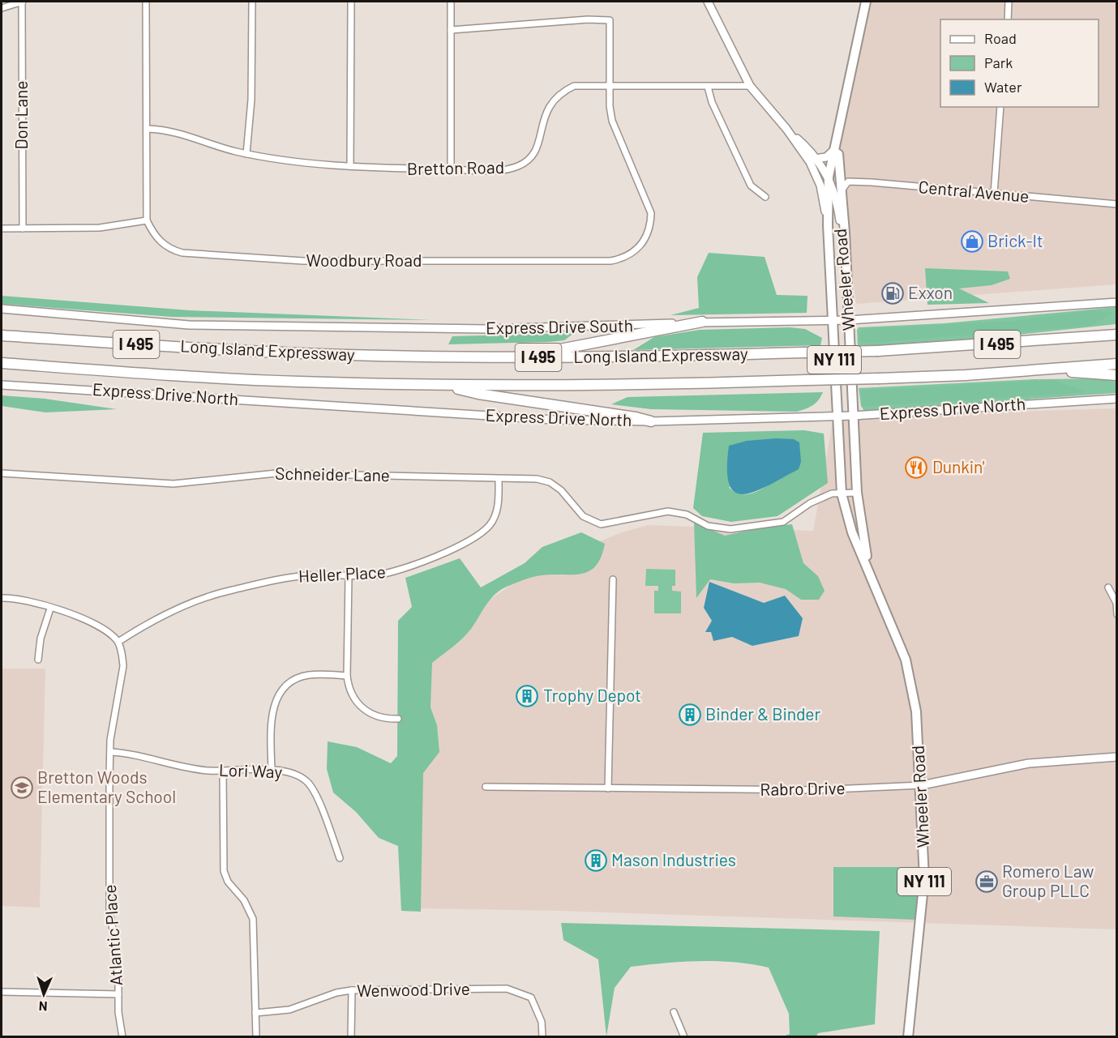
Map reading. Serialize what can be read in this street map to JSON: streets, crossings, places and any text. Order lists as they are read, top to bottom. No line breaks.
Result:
{"streets":{"highway":["I 495","Long Island Expressway"],"main road":["Wheeler Road","Express Drive South","NY 111","Express Drive North","Rabro Drive"],"street":["Don Lane","Bretton Road","Central Avenue","Woodbury Road","Schneider Lane","Heller Place","Lori Way","Atlantic Place","Wenwood Drive"]},"crossings":[["Bretton Road","Woodbury Road"],["Bretton Road","Wheeler Road"],["Central Avenue","NY 111"],["Wheeler Road","Express Drive South"],["Wheeler Road","NY 111"],["Wheeler Road","Express Drive North"],["Wheeler Road","Schneider Lane"],["Wheeler Road","Rabro Drive"],["Schneider Lane","Heller Place"],["Heller Place","Atlantic Place"],["Lori Way","Atlantic Place"]],"places":{"shop":["Brick-It"],"fuel station":["Exxon"],"restaurant":["Dunkin'"],"building":["Trophy Depot","Binder & Binder","Mason Industries"],"school or university":["Bretton Woods Elementary School"],"office":["Romero Law Group PLLC"]},"legend":["Road","Park","Water"],"north":"bottom"}
